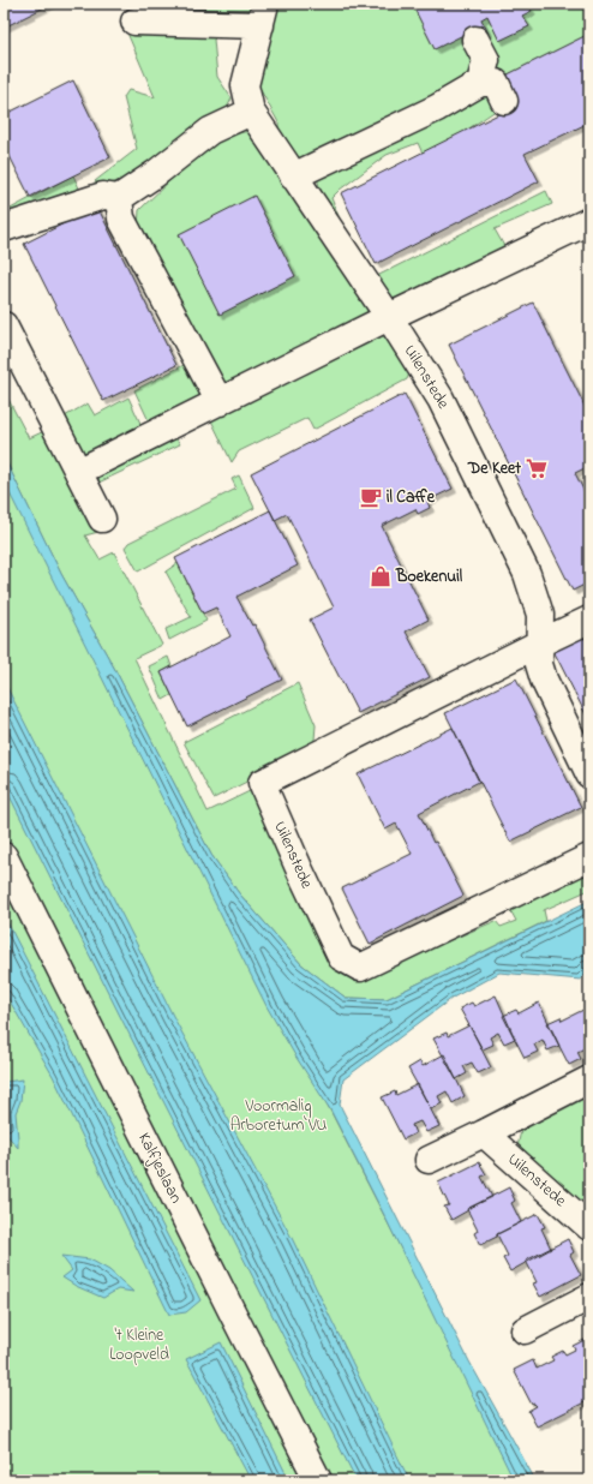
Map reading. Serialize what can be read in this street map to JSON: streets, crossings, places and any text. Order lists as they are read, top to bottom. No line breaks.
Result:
{"streets":{"street":["Uilenstede","Kalfjeslaan"]},"parks":["Voormalig Arboretum VU","'t Kleine Loopveld"],"places":{"supermarket":["De Keet"],"cafe":["il Caffe"],"shop":["Boekenuil"]}}
